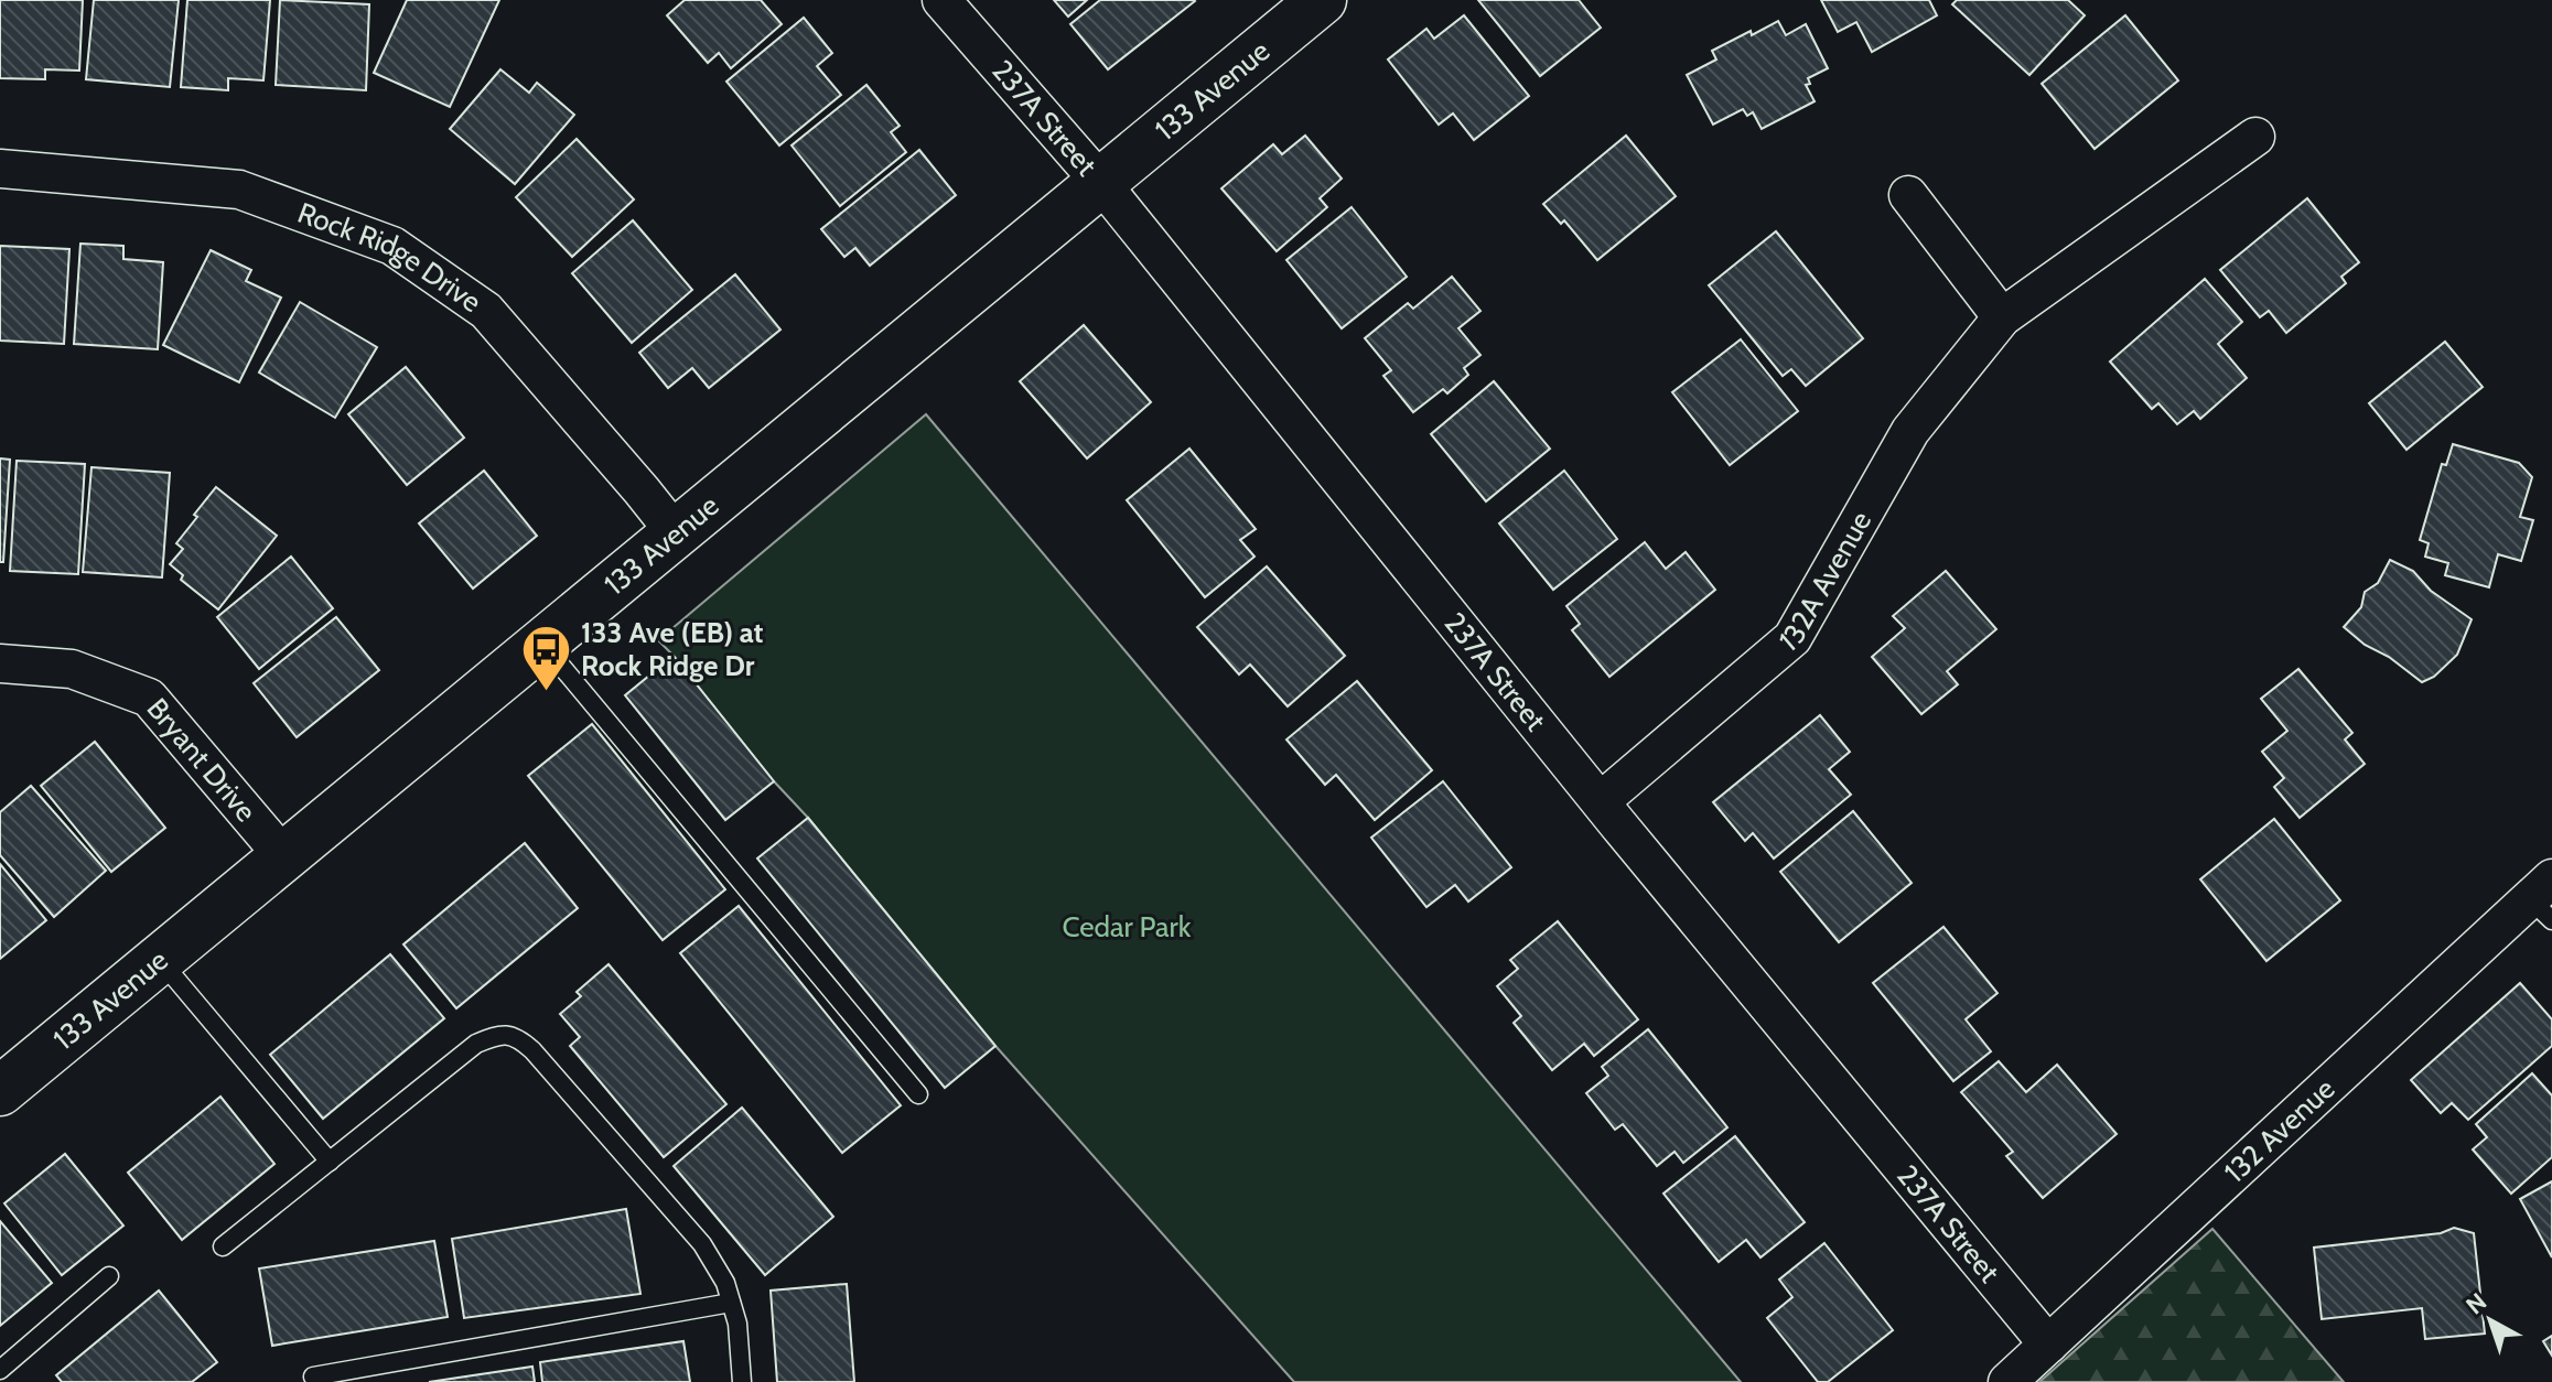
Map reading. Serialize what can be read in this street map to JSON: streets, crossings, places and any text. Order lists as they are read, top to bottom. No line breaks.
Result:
{"streets":{"street":["133 Avenue","237A Street","Rock Ridge Drive","132A Avenue","Bryant Drive","132 Avenue"]},"crossings":[["133 Avenue","237A Street"],["133 Avenue","Rock Ridge Drive"],["133 Avenue","Bryant Drive"],["237A Street","132A Avenue"],["237A Street","132 Avenue"]],"parks":["Cedar Park"],"places":{"bus stop":["133 Ave (EB) at Rock Ridge Dr"]},"north":"top left"}
